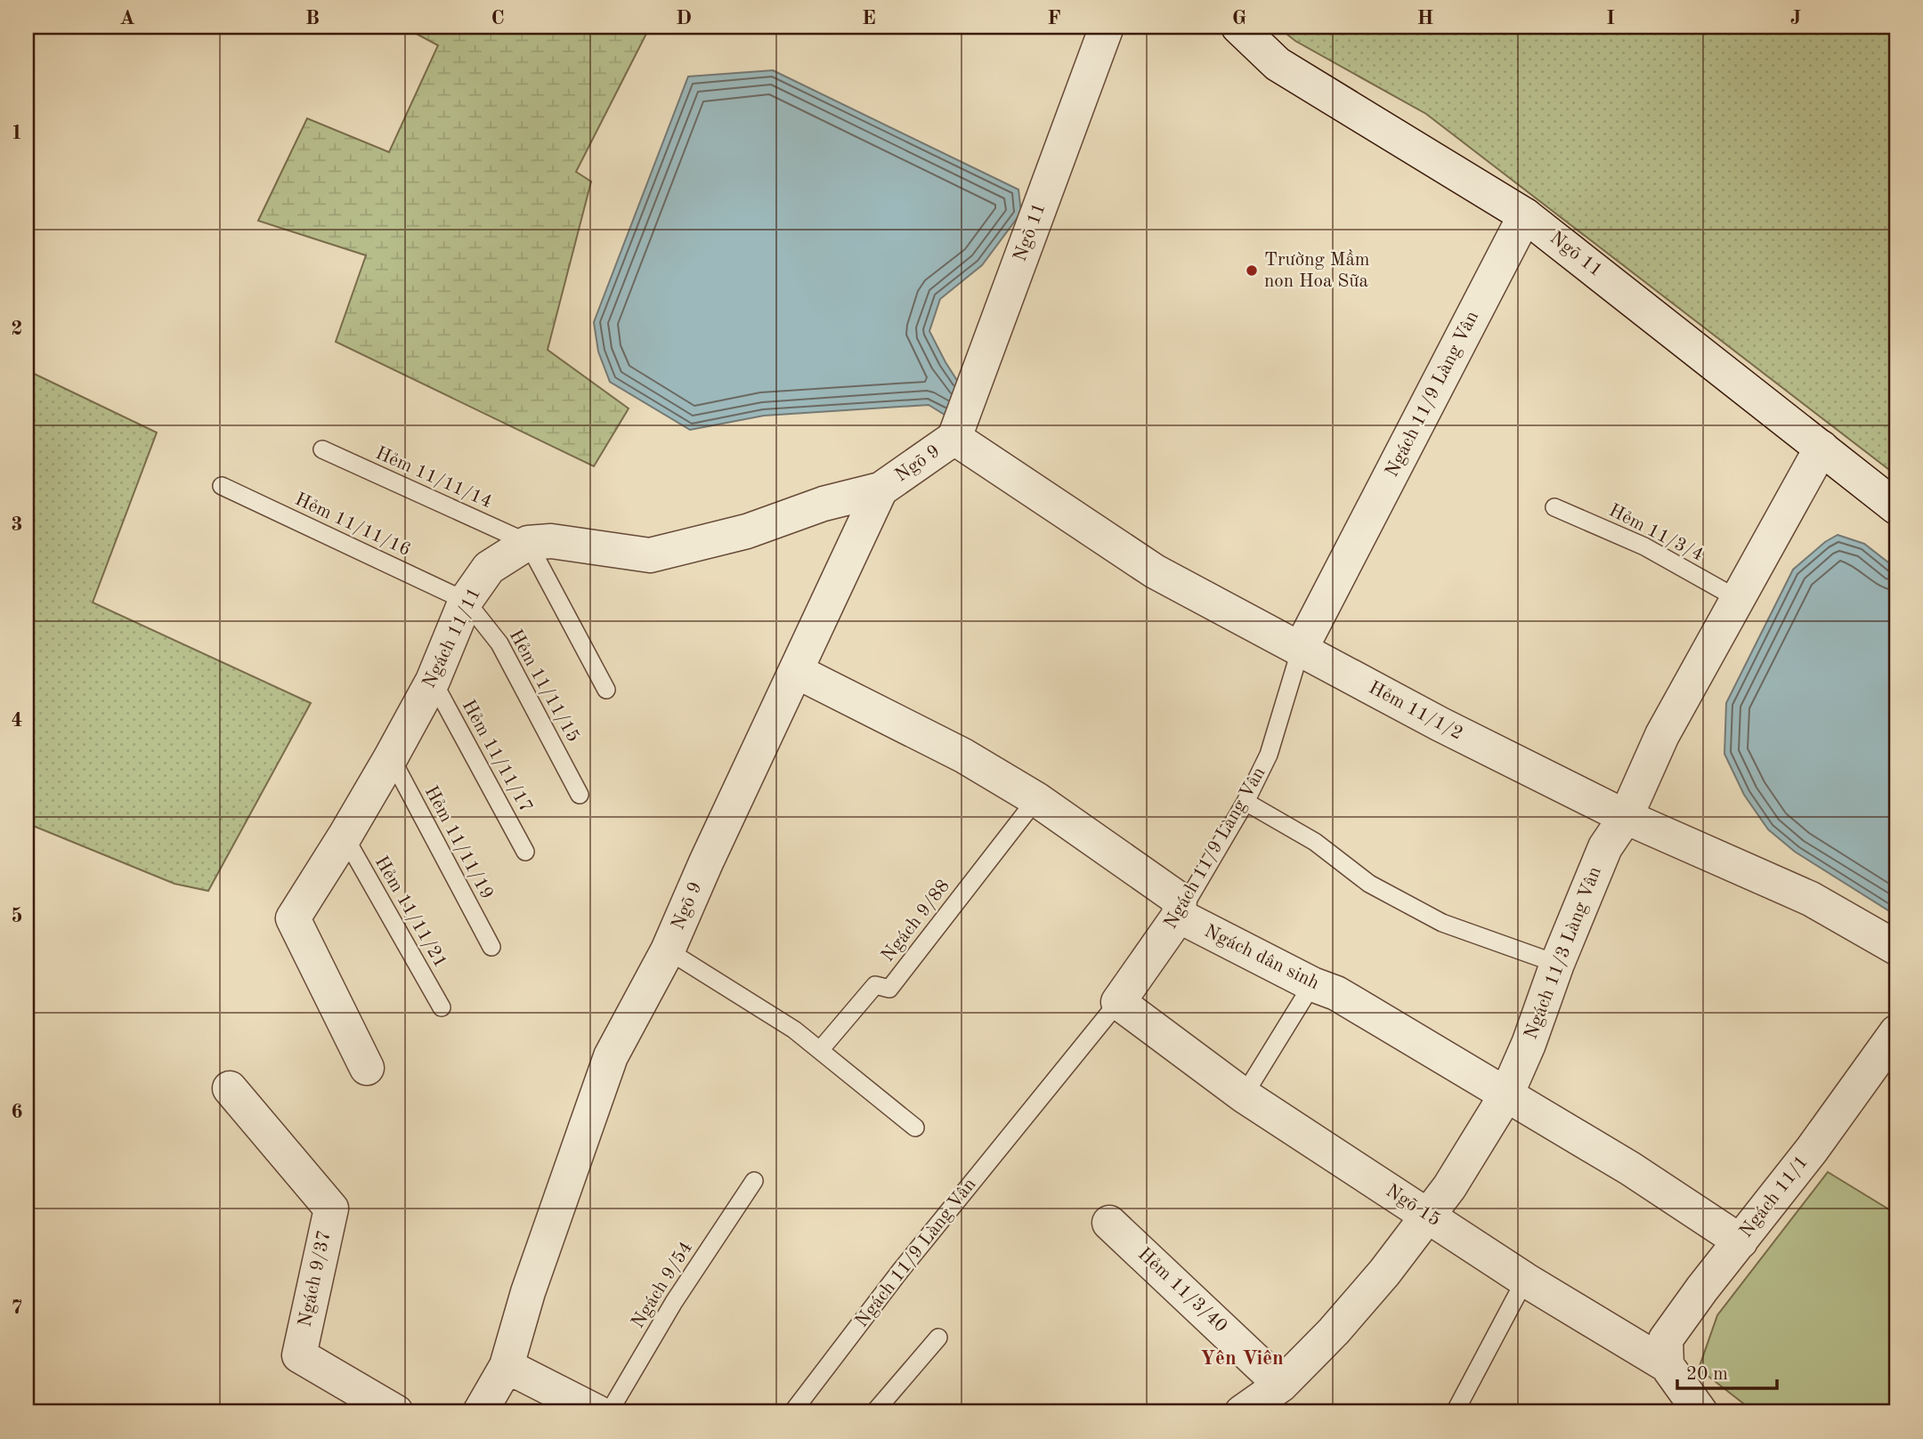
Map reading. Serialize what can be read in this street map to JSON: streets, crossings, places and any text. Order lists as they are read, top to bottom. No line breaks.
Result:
{"streets":{"street":["Ngõ 11","Ngách 11/9 Làng Vân","Ngõ 9","Ngách 11/11","Hẻm 11/1/2","Ngách 11/3 Làng Vân","Ngách dân sinh","Ngách 11/1","Ngõ 15","Ngách 9/37","Hẻm 11/3/40"],"lane":["Hẻm 11/11/14","Hẻm 11/11/16","Hẻm 11/3/4","Hẻm 11/11/15","Hẻm 11/11/17","Hẻm 11/11/19","Hẻm 11/11/21","Ngách 9/88","Ngách 9/54"]},"crossings":[["Ngõ 11","Ngách 11/9 Làng Vân"],["Ngõ 11","Ngõ 9"],["Ngõ 11","Hẻm 11/1/2"],["Ngõ 11","Ngách 11/3 Làng Vân"],["Ngách 11/9 Làng Vân","Hẻm 11/1/2"],["Ngách 11/9 Làng Vân","Ngách dân sinh"],["Ngách 11/9 Làng Vân","Ngõ 15"],["Ngõ 9","Hẻm 11/1/2"],["Hẻm 11/11/14","Ngách 11/11"],["Hẻm 11/11/16","Ngách 11/11"],["Hẻm 11/11/16","Hẻm 11/11/15"],["Hẻm 11/3/4","Ngách 11/3 Làng Vân"],["Ngách 11/11","Hẻm 11/11/15"],["Ngách 11/11","Hẻm 11/11/17"],["Ngách 11/11","Hẻm 11/11/19"],["Ngách 11/11","Hẻm 11/11/21"],["Hẻm 11/1/2","Ngách 11/3 Làng Vân"],["Ngách 11/3 Làng Vân","Ngách dân sinh"],["Ngách 11/3 Làng Vân","Ngõ 15"],["Ngách 11/3 Làng Vân","Hẻm 11/3/40"],["Ngách dân sinh","Ngách 11/1"],["Ngách 11/1","Ngõ 15"]],"districts":["Yên Viên"],"places":["Trường Mầm non Hoa Sữa"],"scale_bar":"20 m","grid":{"columns":["A","B","C","D","E","F","G","H","I","J"],"rows":["1","2","3","4","5","6","7"]}}
